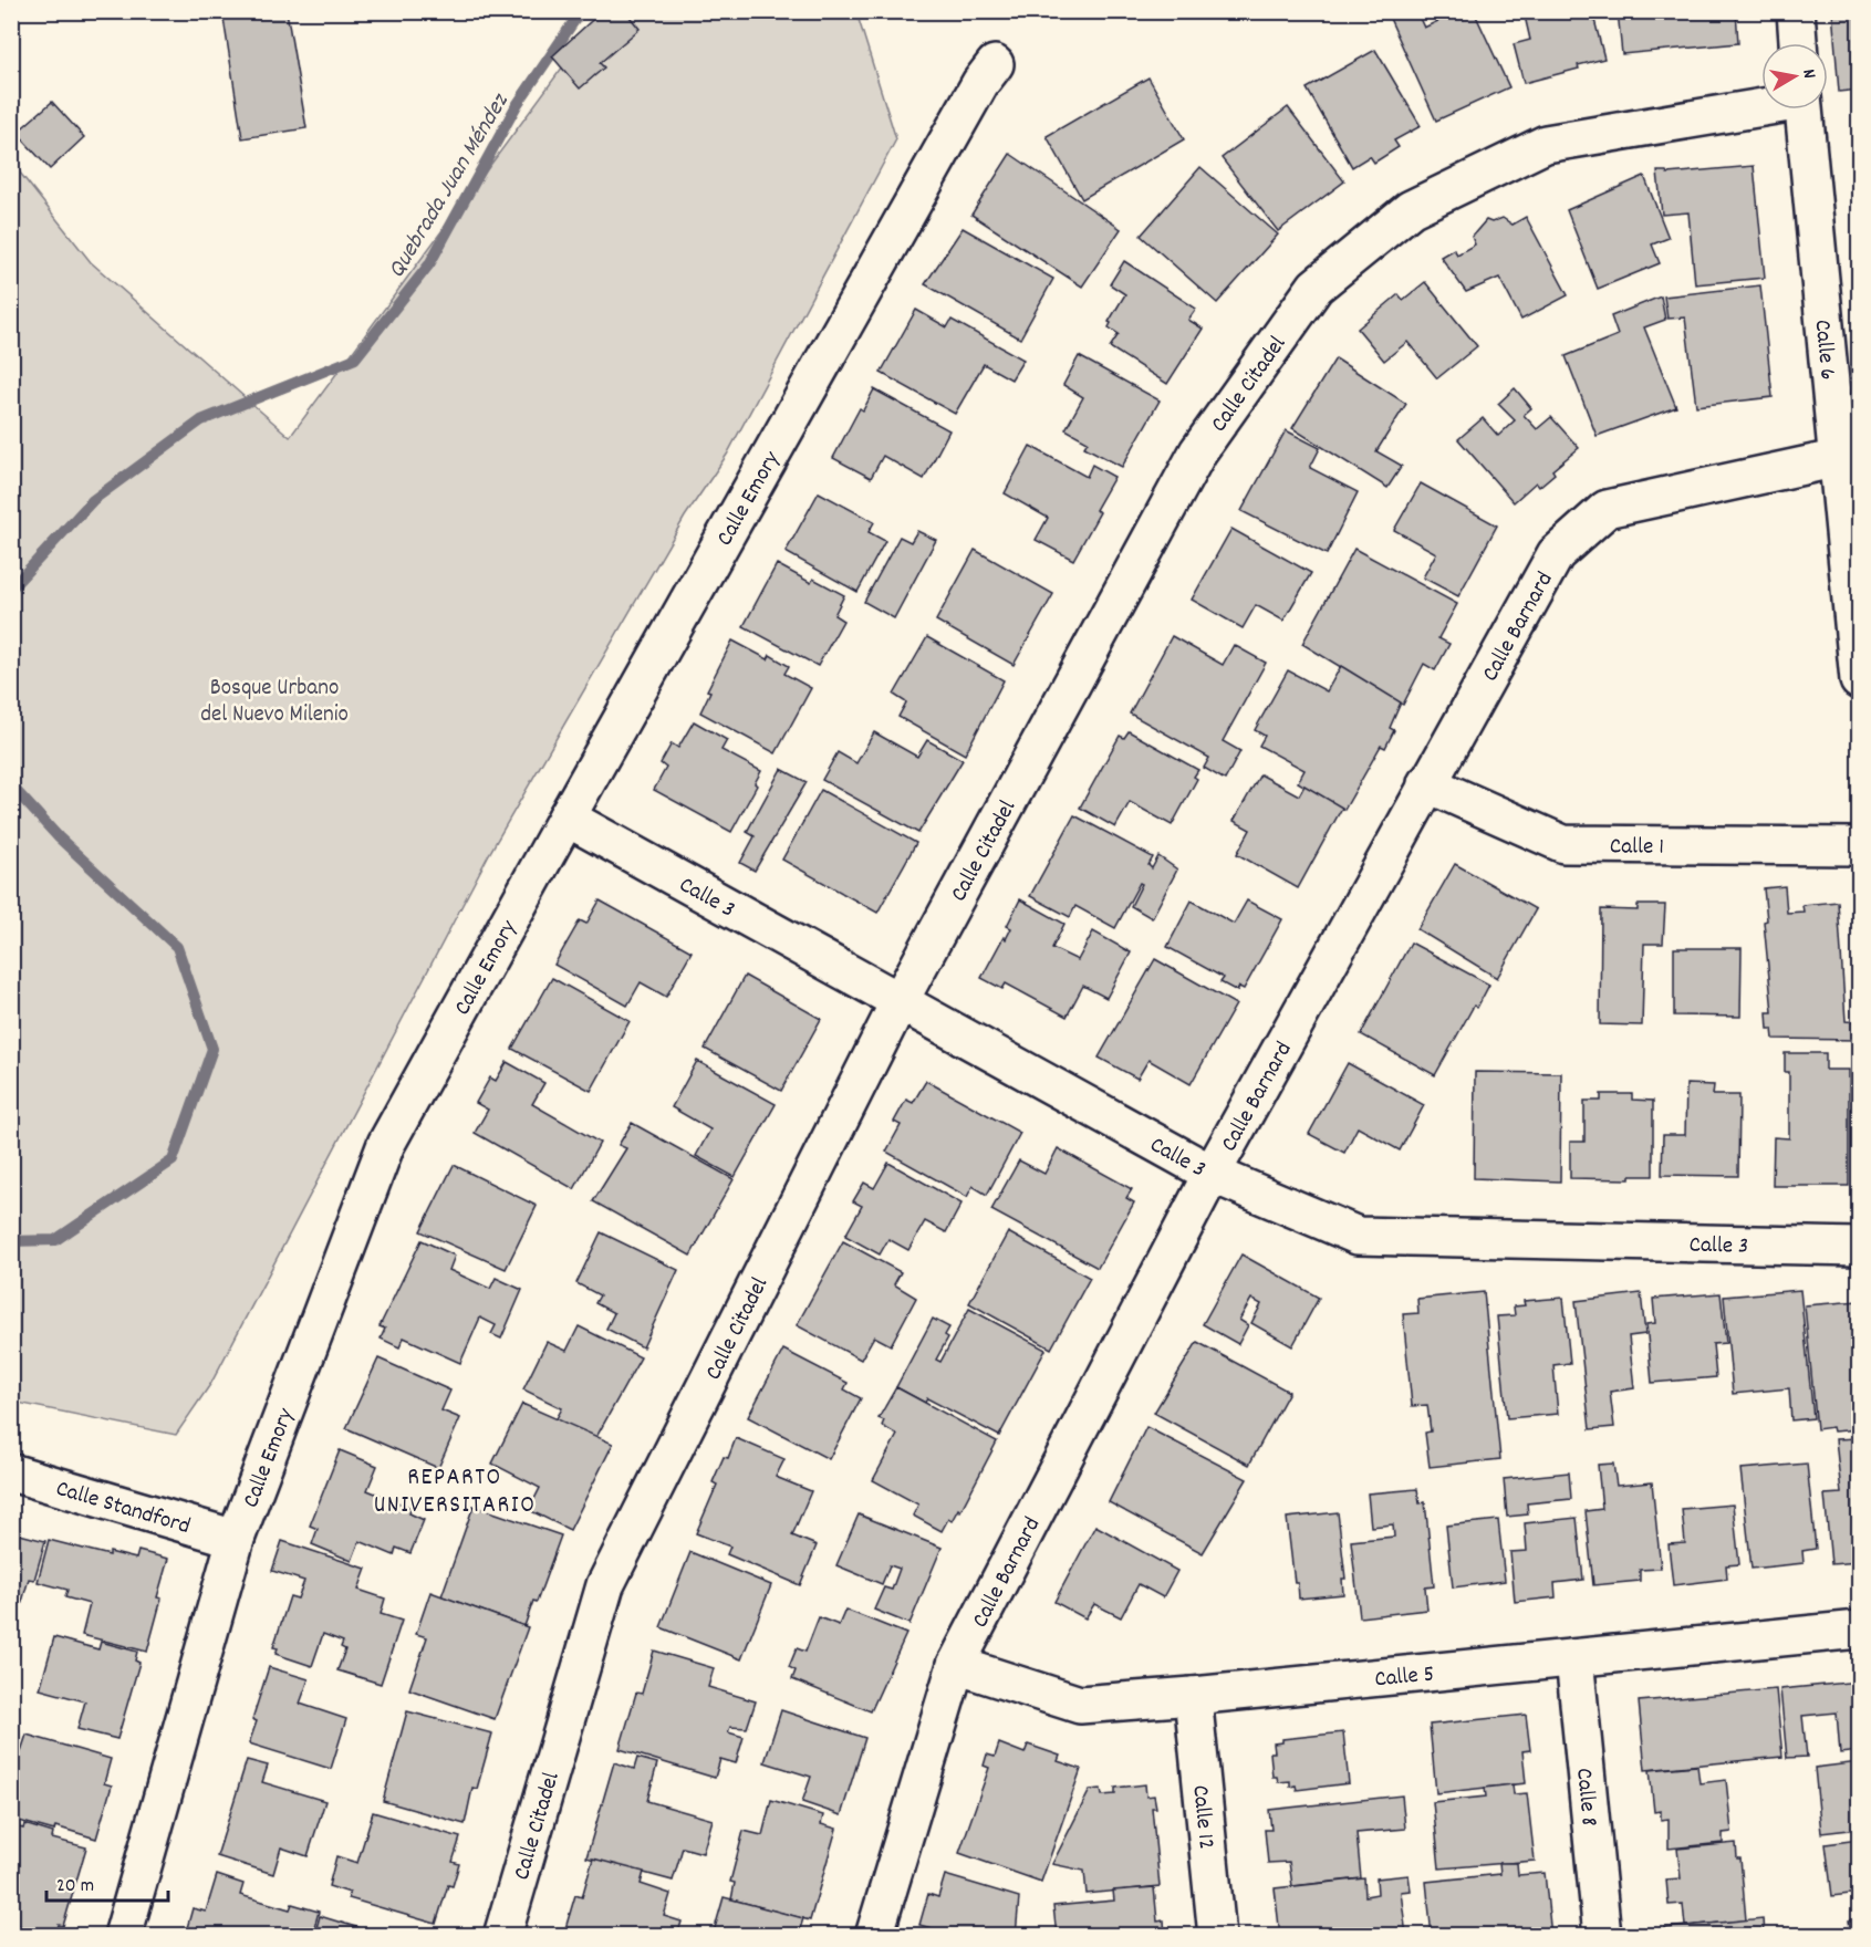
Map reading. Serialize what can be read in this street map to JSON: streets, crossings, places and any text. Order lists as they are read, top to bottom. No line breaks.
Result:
{"streets":{"street":["Calle 6","Calle Citadel","Calle Emory","Calle Barnard","Calle 1","Calle 3","Calle Standford","Calle 5","Calle 8","Calle 12"]},"crossings":[["Calle 6","Calle Barnard"],["Calle Citadel","Calle 3"],["Calle Emory","Calle 3"],["Calle Emory","Calle Standford"],["Calle Barnard","Calle 1"],["Calle Barnard","Calle 3"],["Calle Barnard","Calle 5"],["Calle 5","Calle 8"],["Calle 5","Calle 12"]],"districts":["REPARTO UNIVERSITARIO"],"water":["Quebrada Juan Méndez"],"parks":["Bosque Urbano del Nuevo Milenio"],"scale_bar":"20 m","north":"right"}
